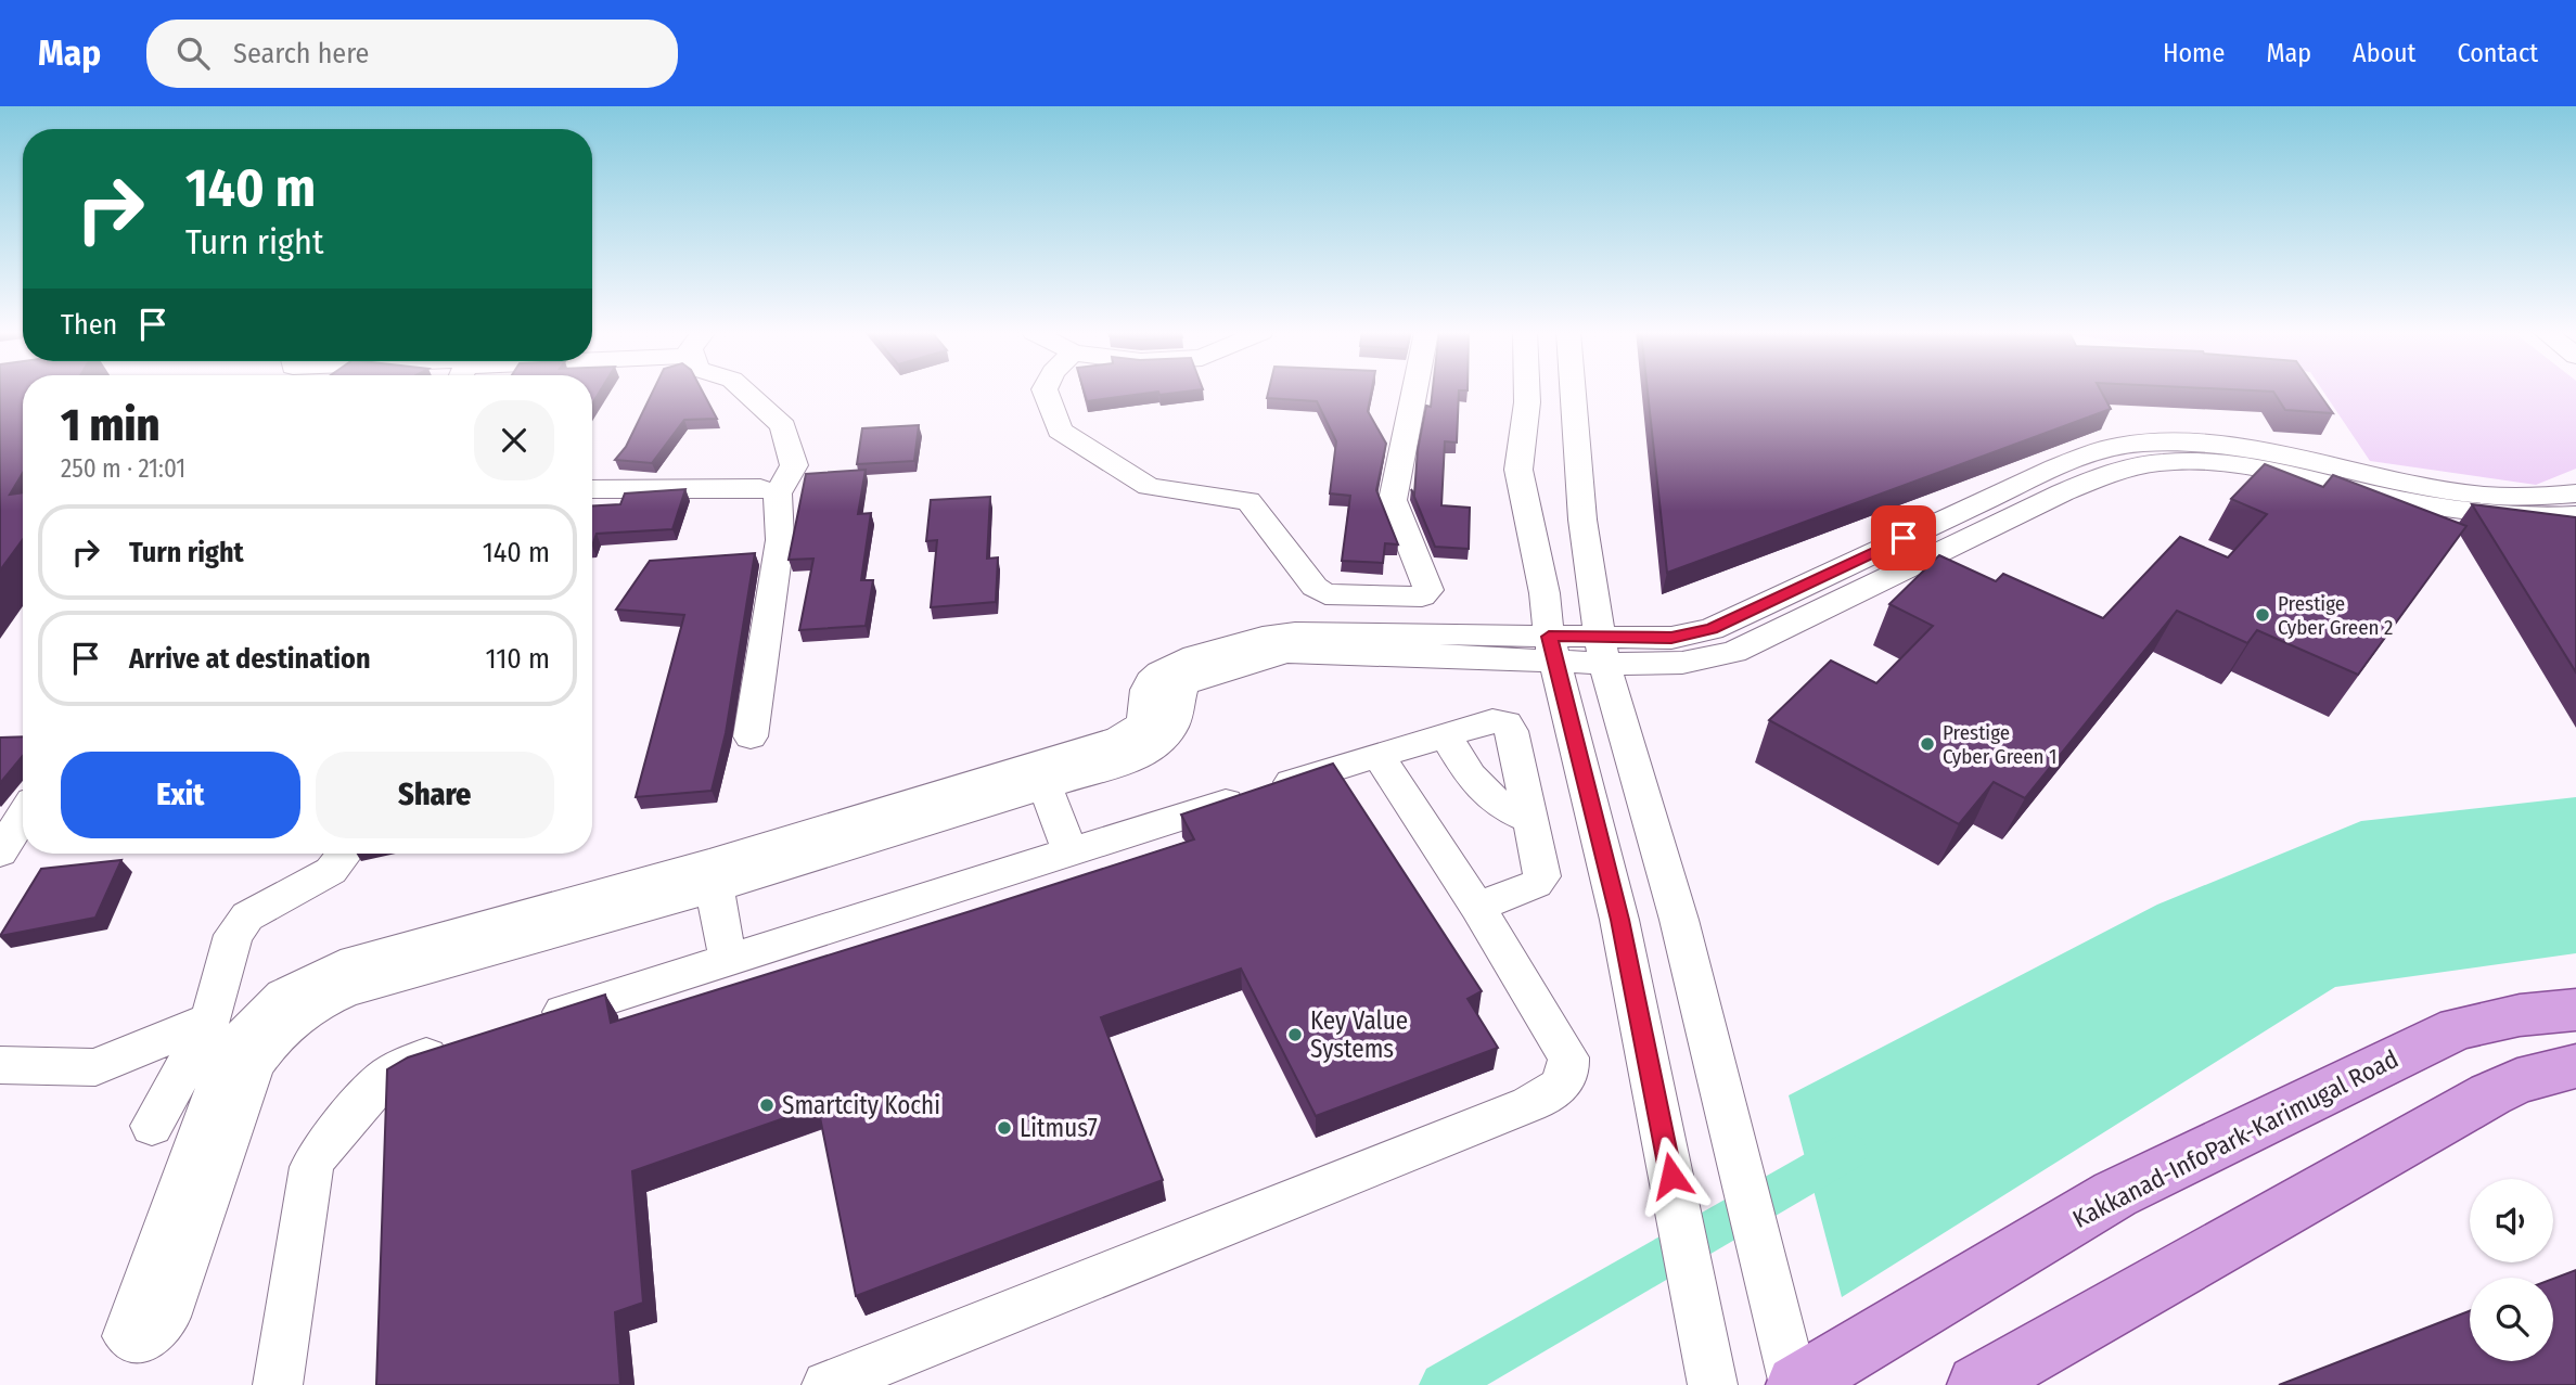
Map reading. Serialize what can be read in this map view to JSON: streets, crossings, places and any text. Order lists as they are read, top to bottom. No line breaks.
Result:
{"streets":{"main road":["Kakkanad-InfoPark-Karimugal Road"]},"places":["Prestige Cyber Green 2","Prestige Cyber Green 1","Key Value Systems","Smartcity Kochi","Litmus7"],"page":{"header":"Map","search":"Search here","nav":["Home","Map","About","Contact"],"turn":["140 m","Turn right"],"then":"Then","heading":["1 min","250 m · 21:01"],"list":[{"name":"Turn right","value":"140 m"},{"name":"Arrive at destination","value":"110 m"}],"buttons":["Exit","Share"]}}
